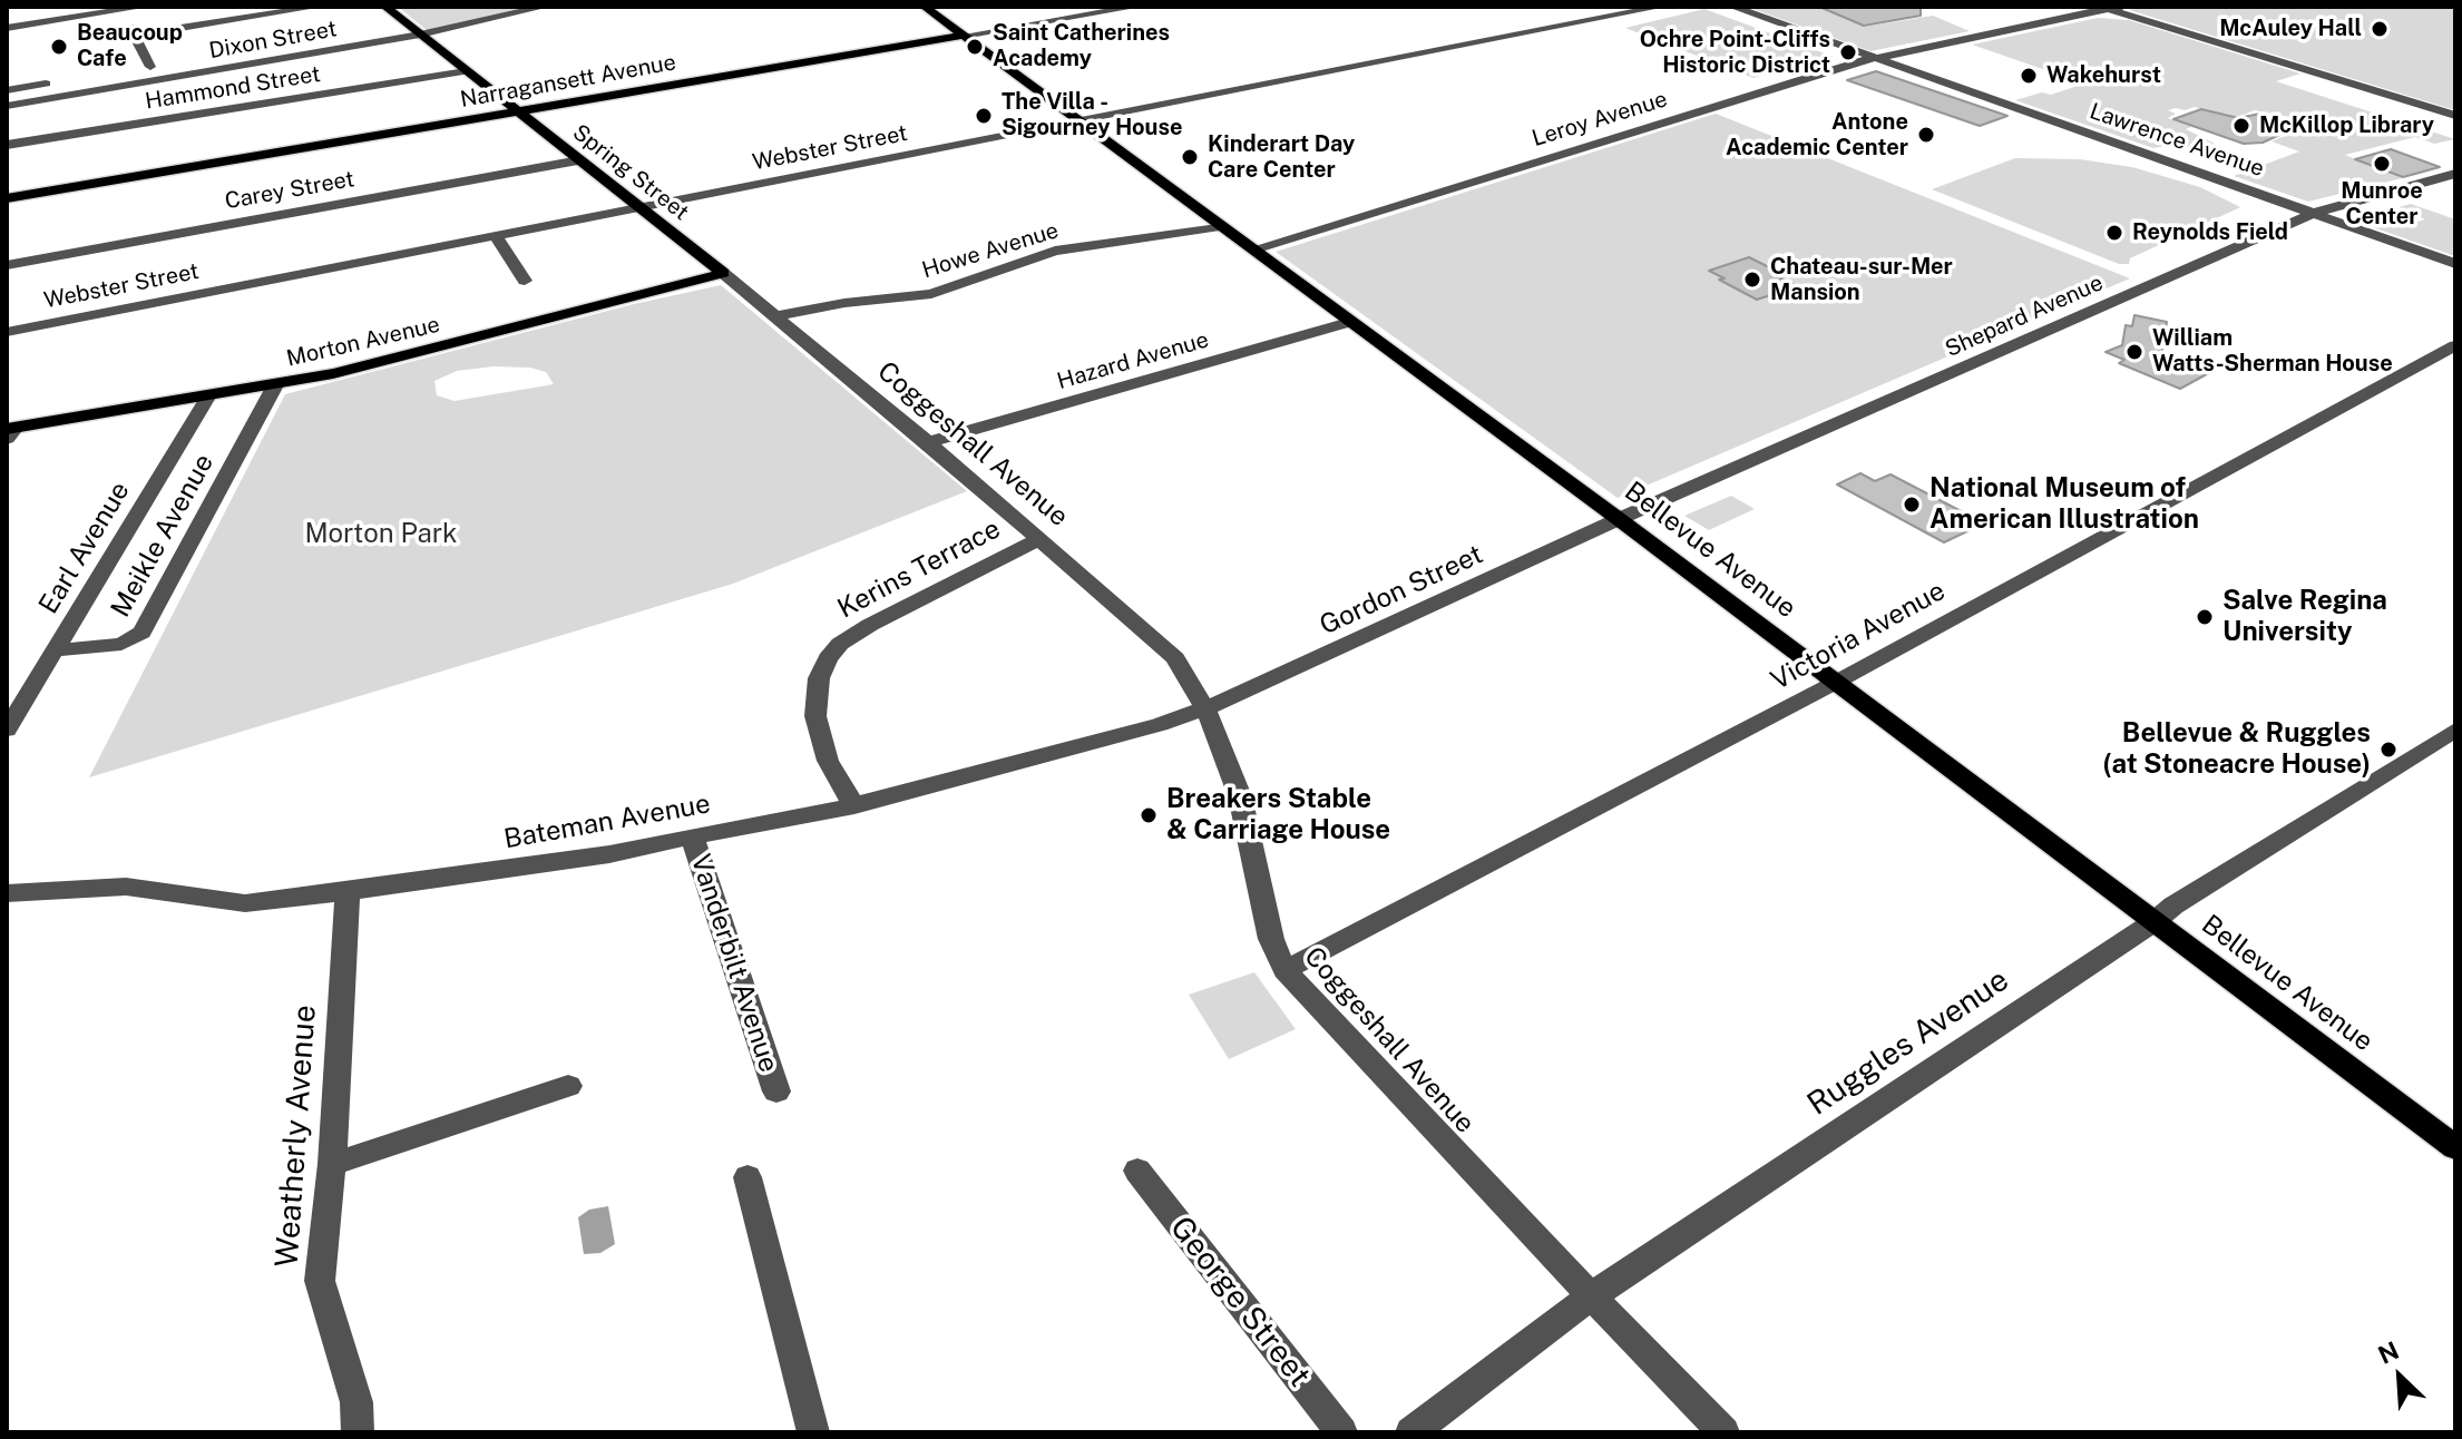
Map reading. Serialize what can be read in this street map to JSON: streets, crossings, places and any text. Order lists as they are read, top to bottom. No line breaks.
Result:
{"streets":{"main road":["Narragansett Avenue","Spring Street","Morton Avenue","Bellevue Avenue"],"street":["Dixon Street","Hammond Street","Leroy Avenue","Lawrence Avenue","Webster Street","Carey Street","Howe Avenue","Shepard Avenue","Hazard Avenue","Coggeshall Avenue","Meikle Avenue","Earl Avenue","Kerins Terrace","Gordon Street","Victoria Avenue","Bateman Avenue","Vanderbilt Avenue","Ruggles Avenue","Weatherly Avenue","George Street"]},"crossings":[["Dixon Street","Spring Street"],["Narragansett Avenue","Spring Street"],["Narragansett Avenue","Bellevue Avenue"],["Hammond Street","Spring Street"],["Leroy Avenue","Lawrence Avenue"],["Leroy Avenue","Bellevue Avenue"],["Lawrence Avenue","Shepard Avenue"],["Webster Street","Spring Street"],["Webster Street","Bellevue Avenue"],["Spring Street","Carey Street"],["Spring Street","Morton Avenue"],["Spring Street","Coggeshall Avenue"],["Howe Avenue","Coggeshall Avenue"],["Howe Avenue","Bellevue Avenue"],["Shepard Avenue","Bellevue Avenue"],["Shepard Avenue","Gordon Street"],["Morton Avenue","Coggeshall Avenue"],["Morton Avenue","Meikle Avenue"],["Morton Avenue","Earl Avenue"],["Hazard Avenue","Coggeshall Avenue"],["Hazard Avenue","Bellevue Avenue"],["Coggeshall Avenue","Kerins Terrace"],["Coggeshall Avenue","Gordon Street"],["Coggeshall Avenue","Victoria Avenue"],["Coggeshall Avenue","Bateman Avenue"],["Coggeshall Avenue","Ruggles Avenue"],["Meikle Avenue","Earl Avenue"],["Bellevue Avenue","Gordon Street"],["Bellevue Avenue","Victoria Avenue"],["Bellevue Avenue","Ruggles Avenue"],["Kerins Terrace","Bateman Avenue"],["Gordon Street","Bateman Avenue"],["Bateman Avenue","Vanderbilt Avenue"],["Bateman Avenue","Weatherly Avenue"]],"parks":["Morton Park"],"places":["McAuley Hall","Beaucoup Cafe","Saint Catherines Academy","Ochre Point-Cliffs Historic District","Wakehurst","The Villa - Sigourney House","McKillop Library","Antone Academic Center","Kinderart Day Care Center","Munroe Center","Reynolds Field","Chateau-sur-Mer Mansion","William Watts-Sherman House","National Museum of American Illustration","Salve Regina University","Bellevue & Ruggles (at Stoneacre House)","Breakers Stable & Carriage House"],"north":"top left"}
